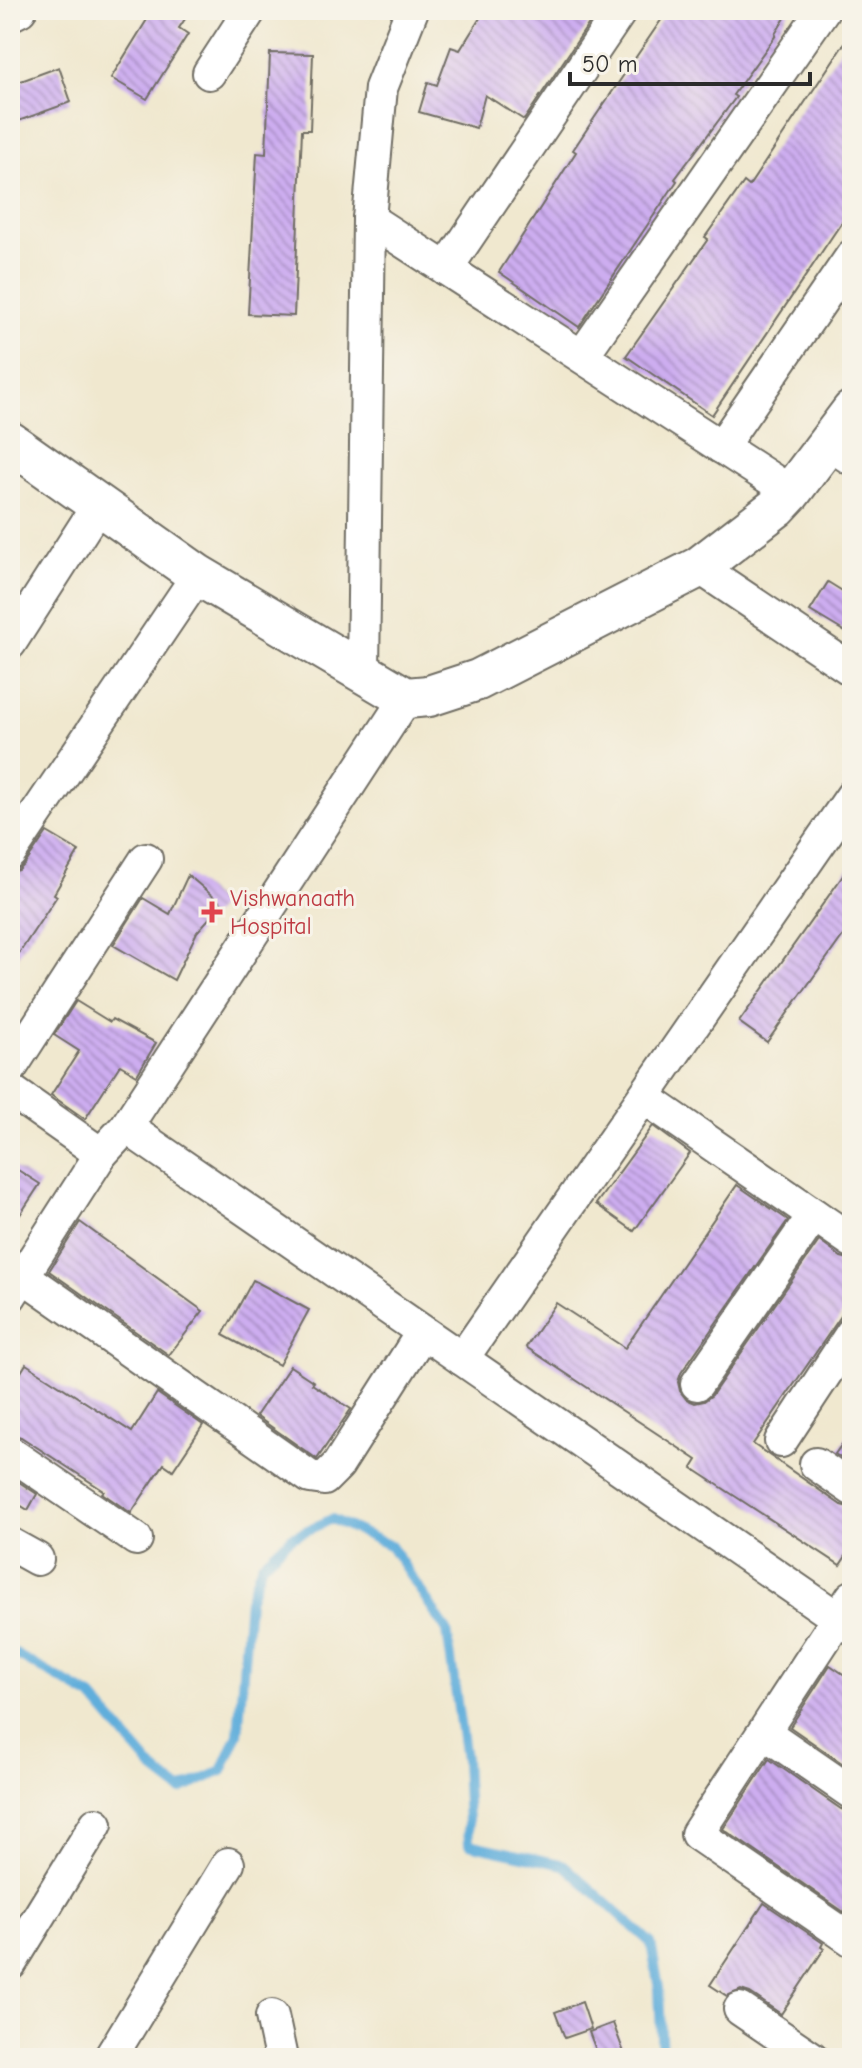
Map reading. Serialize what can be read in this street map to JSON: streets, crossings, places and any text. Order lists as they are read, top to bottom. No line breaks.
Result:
{"places":{"health":["Vishwanaath Hospital"]},"scale_bar":"50 m"}
